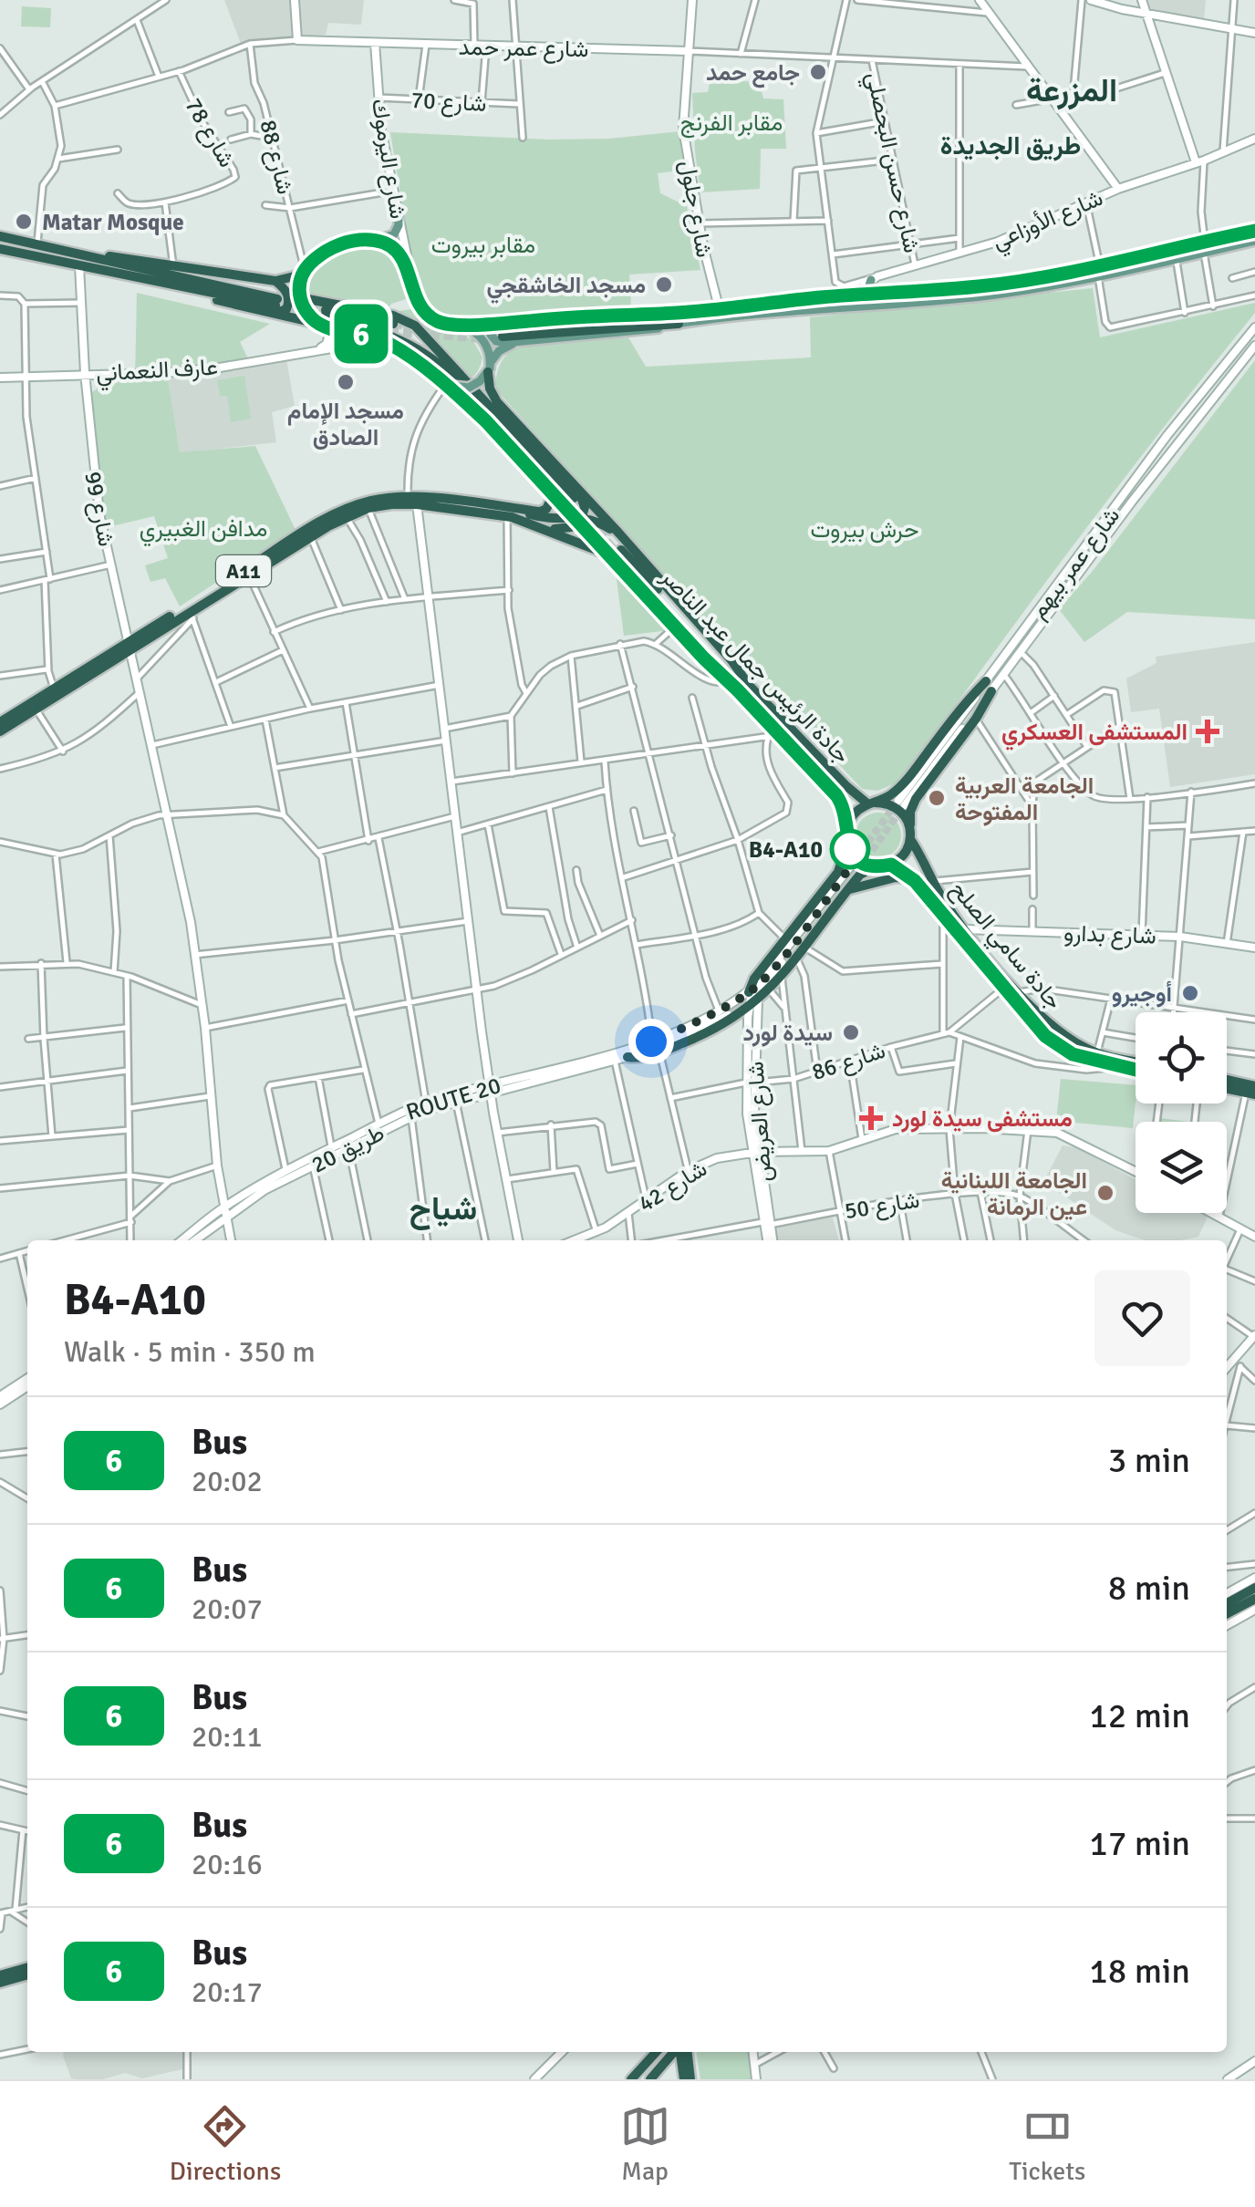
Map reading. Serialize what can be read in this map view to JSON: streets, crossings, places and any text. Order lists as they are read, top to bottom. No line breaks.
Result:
{"streets":{"highway":["A11","جادة الرئيس جمال عبد الناصر","جادة سامي الصلح"],"street":["شارع عمر حمد","شارع 70","شارع 78","شارع 88","شارع اليرموك","شارع حسن البحصلي","شارع جلول","شارع الأوزاعي","عارف النعماني","شارع 99","شارع عمر بيهم","شارع بدارو","شارع 86","ROUTE 20","شارع العريض","طريق 20","شارع 42","شارع 50"]},"crossings":[["شارع عمر حمد","شارع 78"],["شارع عمر حمد","شارع 88"],["شارع عمر حمد","شارع اليرموك"],["شارع عمر حمد","شارع حسن البحصلي"],["شارع عمر حمد","شارع جلول"],["شارع 70","شارع اليرموك"],["شارع حسن البحصلي","شارع الأوزاعي"],["عارف النعماني","شارع 99"],["شارع 99","A11"],["شارع 99","ROUTE 20"],["شارع 99","طريق 20"],["A11","جادة الرئيس جمال عبد الناصر"],["A11","جادة سامي الصلح"],["جادة الرئيس جمال عبد الناصر","جادة سامي الصلح"],["شارع بدارو","جادة سامي الصلح"],["شارع 86","شارع العريض"],["ROUTE 20","شارع العريض"],["ROUTE 20","طريق 20"],["شارع العريض","شارع 42"],["شارع العريض","شارع 50"]],"districts":["المزرعة","طريق الجديدة","شياح"],"parks":["مقابر الفرنج","مقابر بيروت","مدافن الغبيري","حرش بيروت"],"places":{"other":["جامع حمد","Matar Mosque","مسجد الخاشقجي","مسجد الإمام الصادق","الجامعة العربية المفتوحة","B4-A10","أوجيرو","سيدة لورد","الجامعة اللبنانية عين الرمانة"],"health":["المستشفى العسكري","مستشفى سيدة لورد"]},"lines":["bus line 6"],"page":{"on_map":"6","heading":["B4-A10","Walk · 5 min · 350 m"],"list":[{"mark":"6","name":"Bus","note":"20:02","value":"3 min"},{"mark":"6","name":"Bus","note":"20:07","value":"8 min"},{"mark":"6","name":"Bus","note":"20:11","value":"12 min"},{"mark":"6","name":"Bus","note":"20:16","value":"17 min"},{"mark":"6","name":"Bus","note":"20:17","value":"18 min"}],"tabs":["Directions","Map","Tickets"]}}
